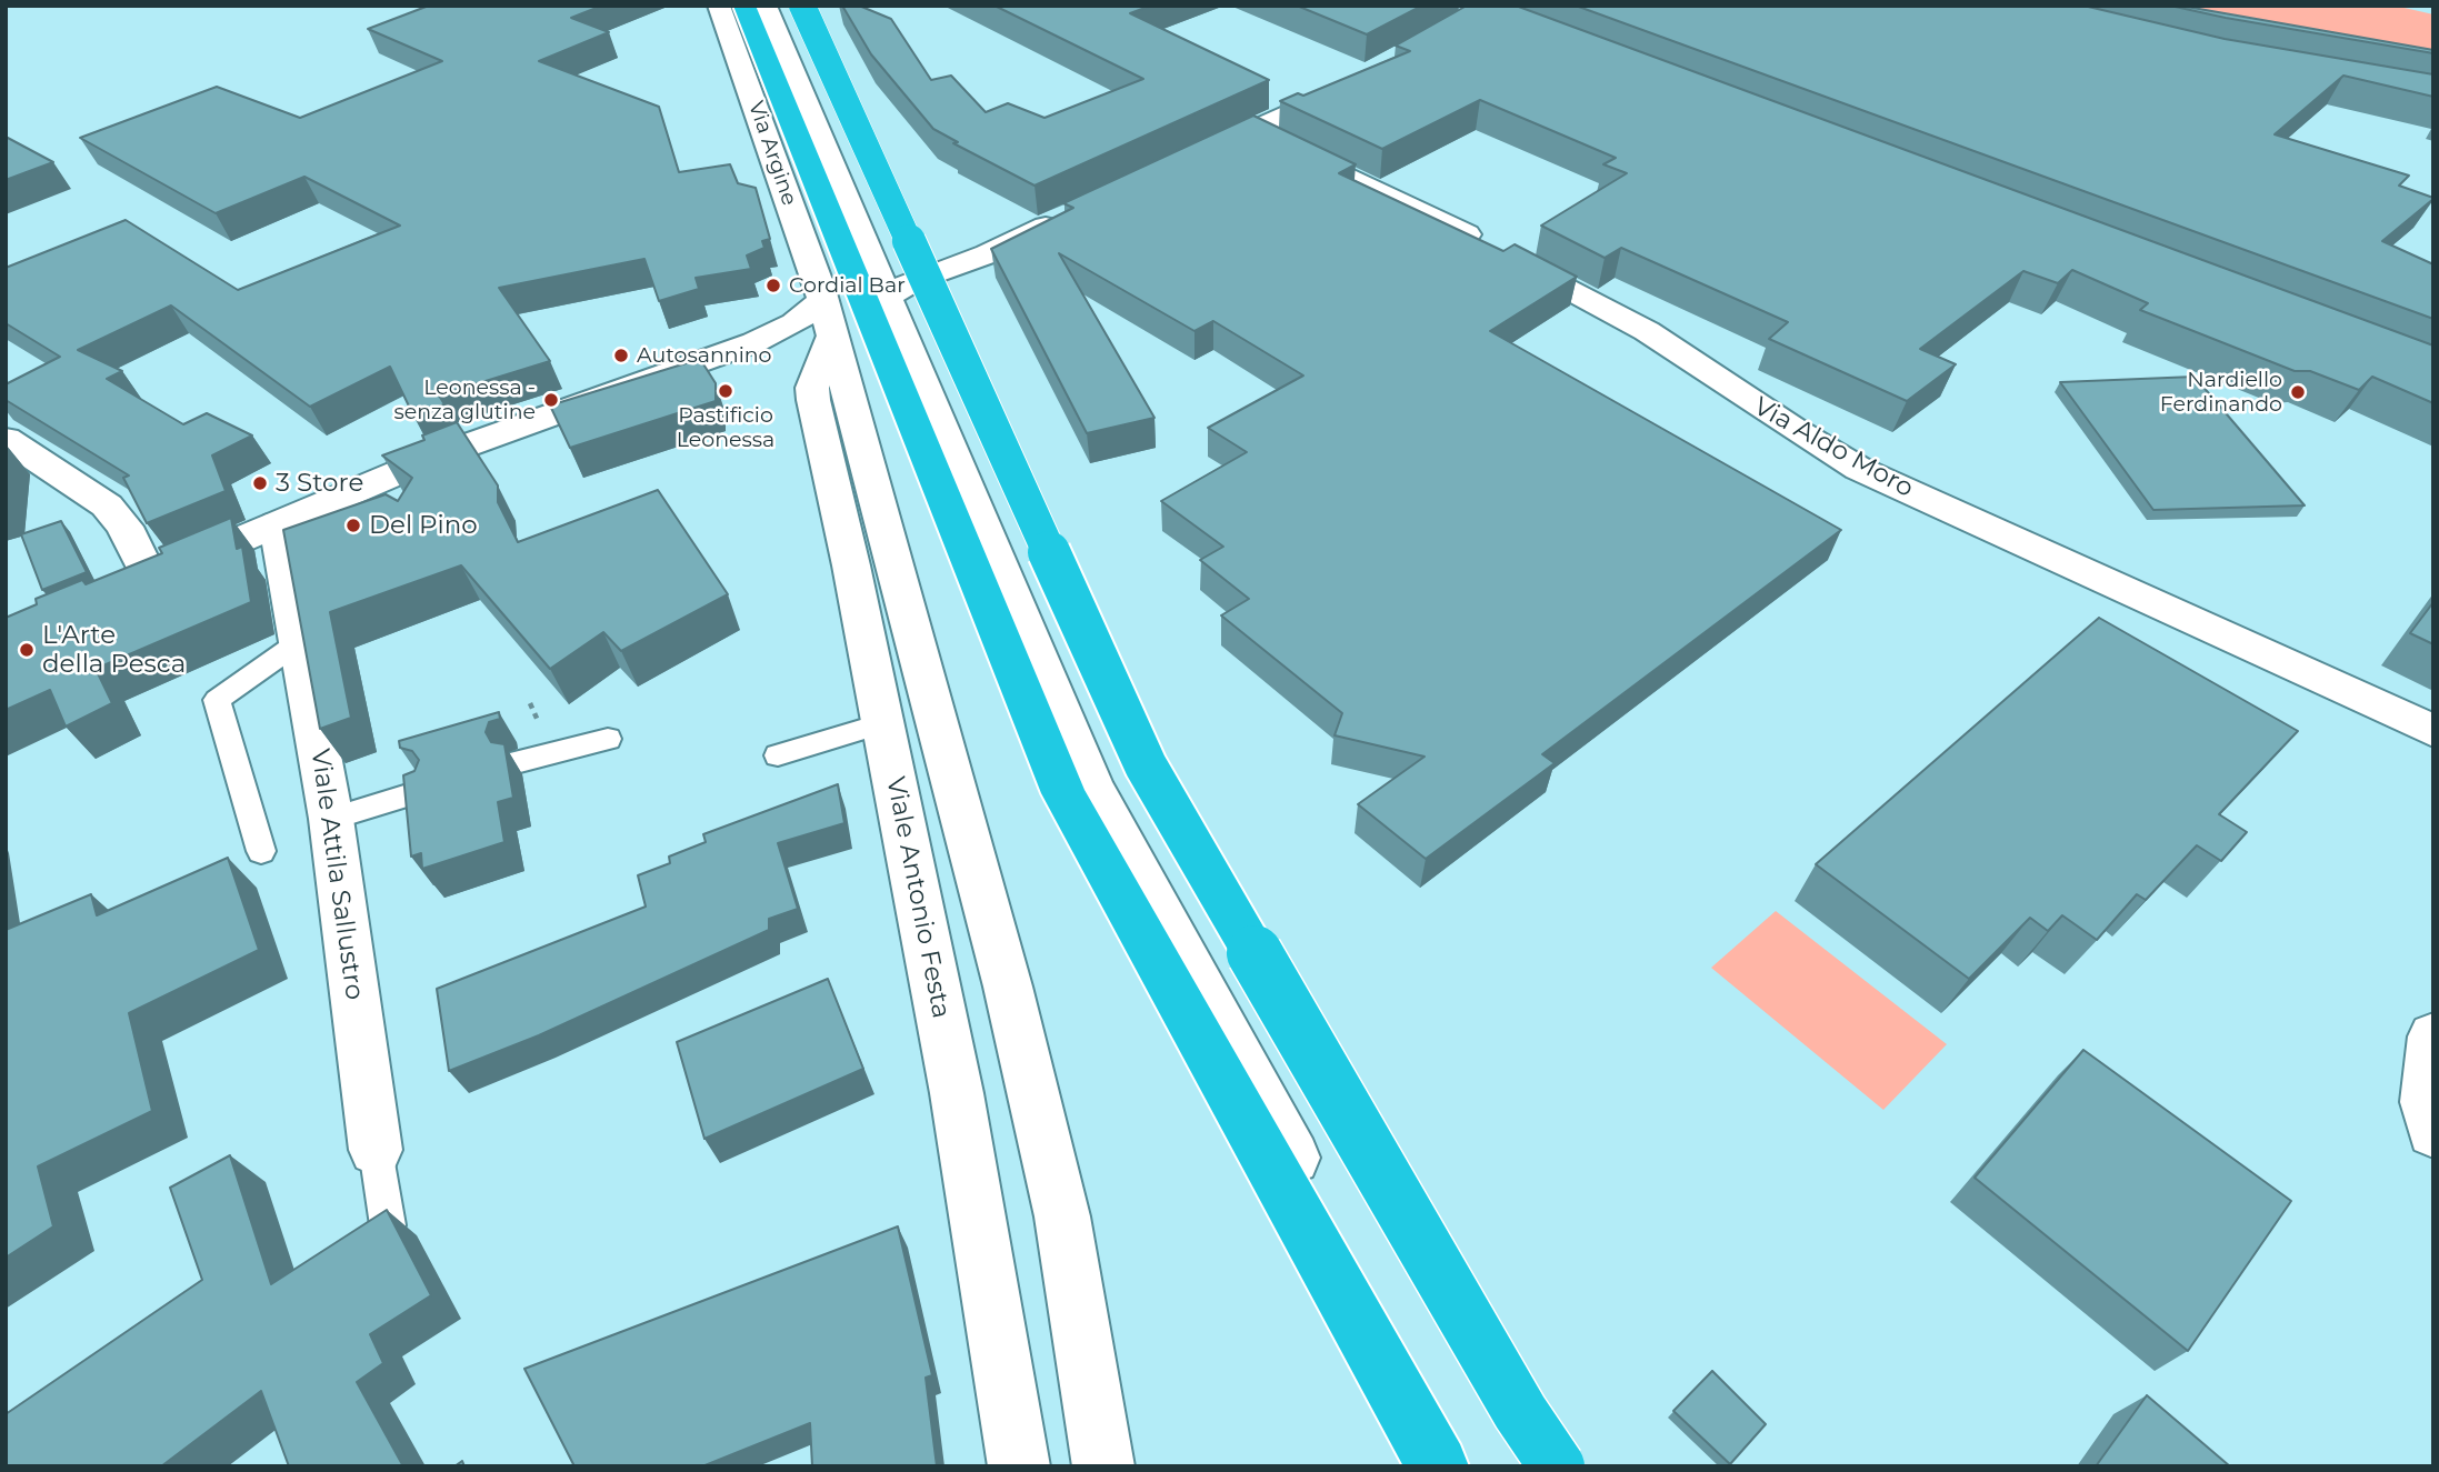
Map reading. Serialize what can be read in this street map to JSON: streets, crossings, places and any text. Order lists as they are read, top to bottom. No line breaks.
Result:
{"streets":{"street":["Via Argine","Via Aldo Moro","Viale Attila Sallustro","Viale Antonio Festa"]},"crossings":[["Via Argine","Viale Antonio Festa"]],"places":["Cordial Bar","Autosannino","Pastificio Leonessa","Nardiello Ferdinando","Leonessa - senza glutine","3 Store","Del Pino","L'Arte della Pesca"]}
